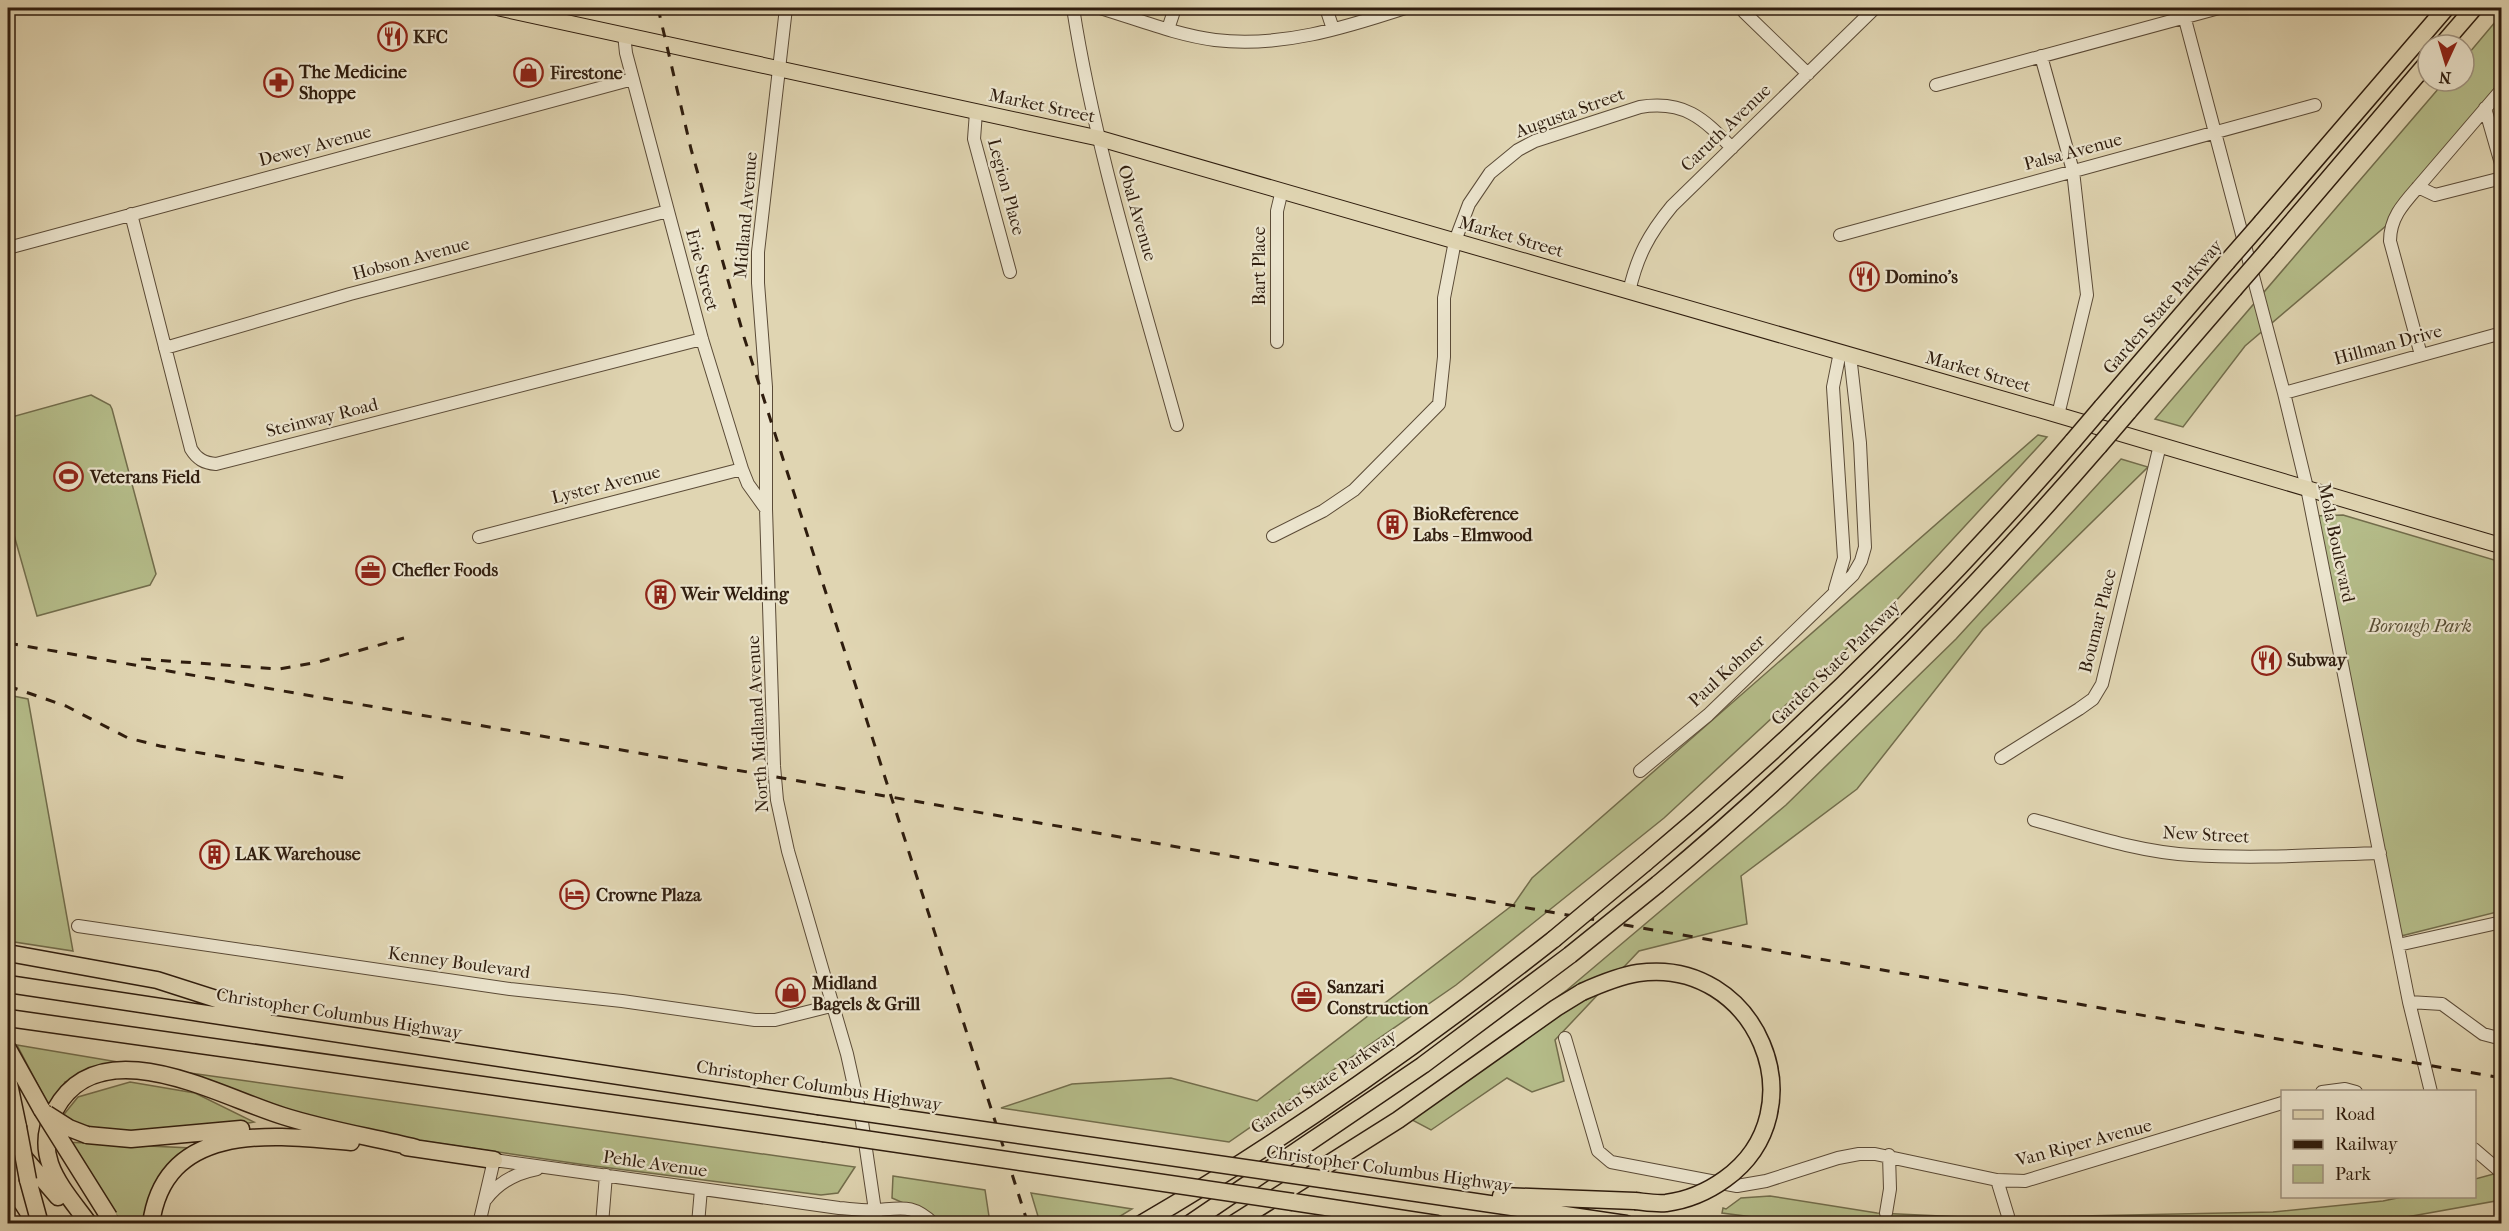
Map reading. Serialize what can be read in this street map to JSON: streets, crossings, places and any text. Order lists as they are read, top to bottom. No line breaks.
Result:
{"streets":{"highway":["Garden State Parkway","Christopher Columbus Highway"],"main road":["Market Street"],"street":["Augusta Street","Caruth Avenue","Dewey Avenue","Palsa Avenue","Legion Place","Obal Avenue","Midland Avenue","Hobson Avenue","Bart Place","Erie Street","Hillman Drive","Steinway Road","Lyster Avenue","Mola Boulevard","Boumar Place","Paul Kohner","North Midland Avenue","New Street","Kenney Boulevard","Van Riper Avenue","Pehle Avenue"]},"crossings":[["Market Street","Augusta Street"],["Market Street","Caruth Avenue"],["Market Street","Legion Place"],["Market Street","Obal Avenue"],["Market Street","Midland Avenue"],["Market Street","Bart Place"],["Market Street","Erie Street"],["Market Street","Mola Boulevard"],["Market Street","Boumar Place"],["Market Street","Paul Kohner"],["Augusta Street","Caruth Avenue"],["Dewey Avenue","Erie Street"],["Dewey Avenue","Steinway Road"],["Palsa Avenue","Mola Boulevard"],["Midland Avenue","North Midland Avenue"],["Hobson Avenue","Erie Street"],["Hobson Avenue","Steinway Road"],["Erie Street","Steinway Road"],["Erie Street","Lyster Avenue"],["Erie Street","North Midland Avenue"],["Hillman Drive","Mola Boulevard"],["Mola Boulevard","New Street"],["North Midland Avenue","Kenney Boulevard"],["North Midland Avenue","Pehle Avenue"]],"parks":["Borough Park"],"places":{"restaurant":["KFC","Domino's","Subway"],"shop":["Firestone","Midland Bagels & Grill"],"pharmacy":["The Medicine Shoppe"],"sports":["Veterans Field"],"building":["BioReference Labs - Elmwood","Weir Welding","LAK Warehouse"],"office":["Chefler Foods","Sanzari Construction"],"hotel":["Crowne Plaza"]},"legend":["Road","Railway","Park"],"north":"bottom"}
